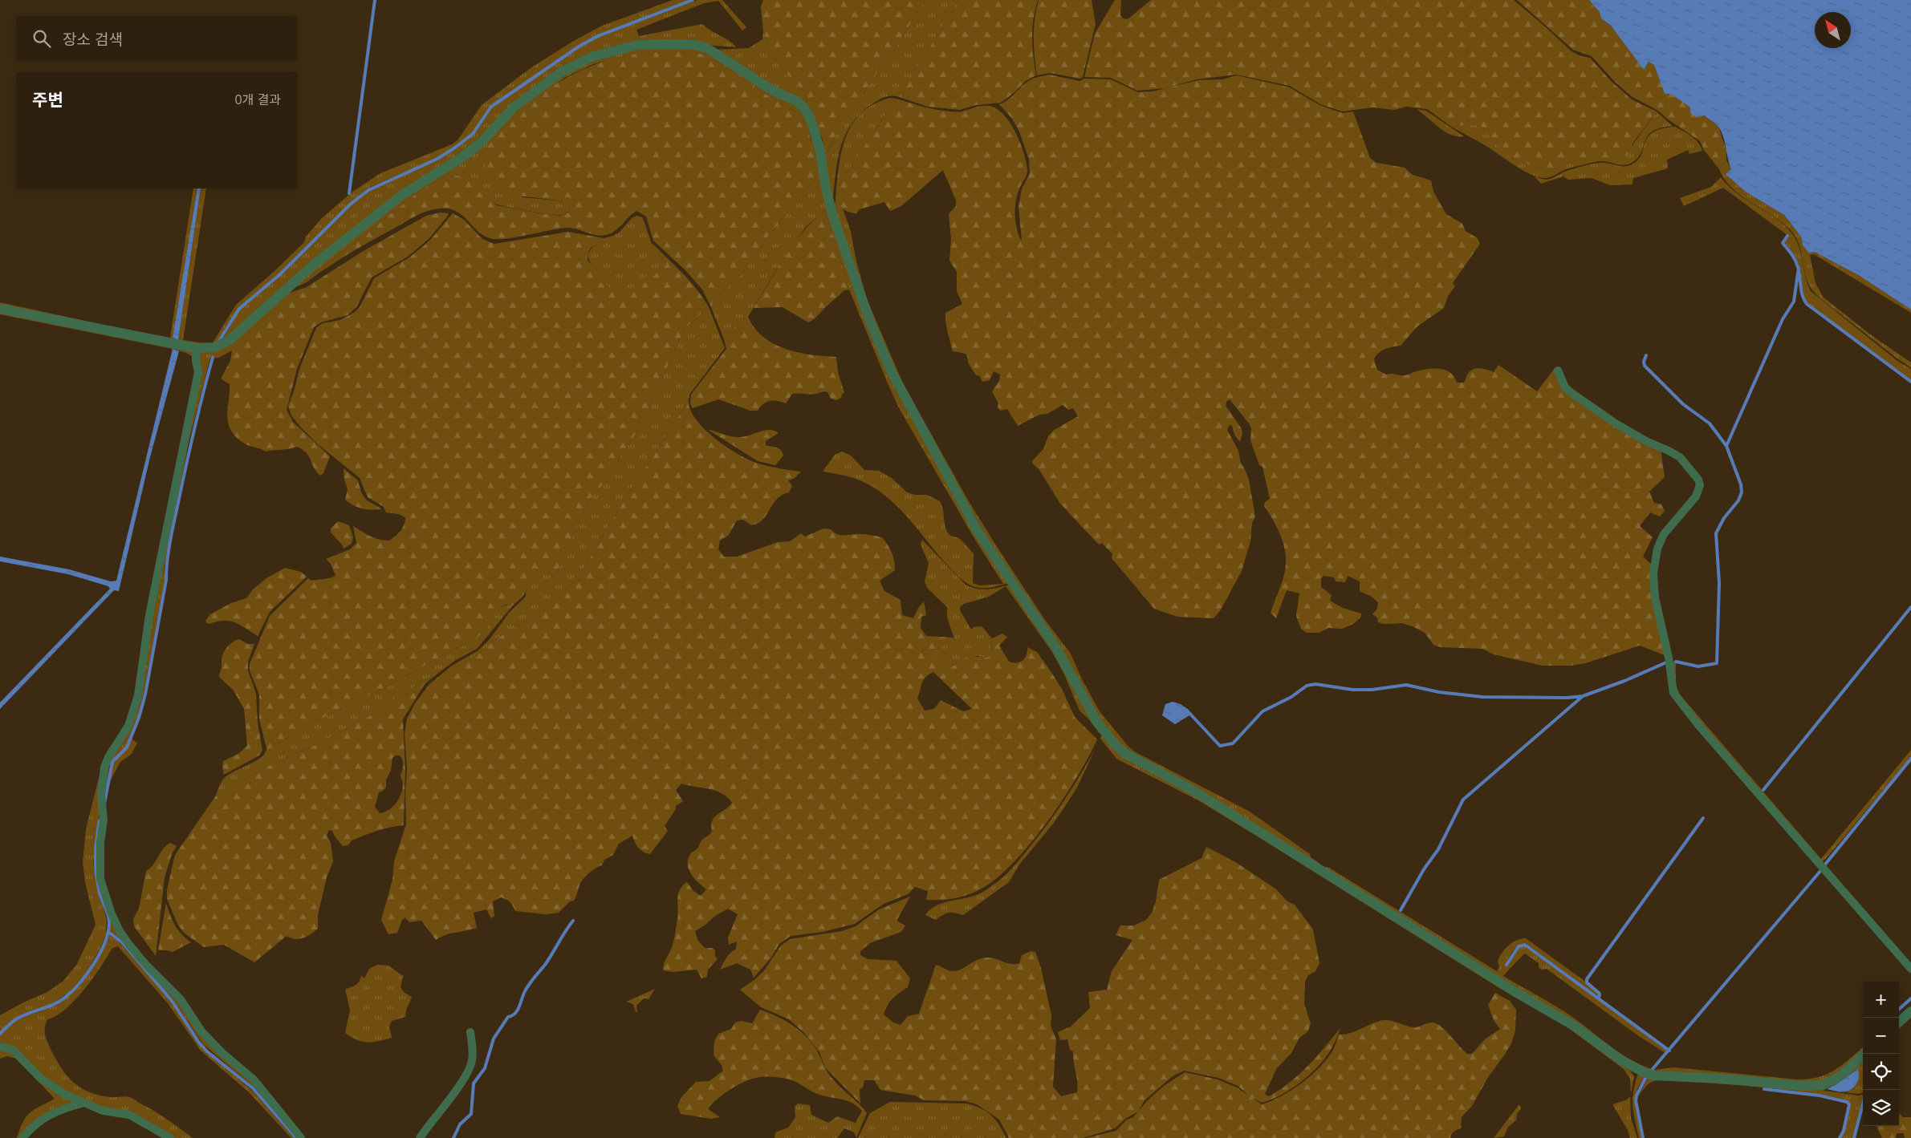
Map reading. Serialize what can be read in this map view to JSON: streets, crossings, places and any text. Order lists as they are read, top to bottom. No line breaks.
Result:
{"north":"top left","page":{"search":"장소 검색","heading":["주변","0개 결과"],"map_buttons":["+","−"]}}
